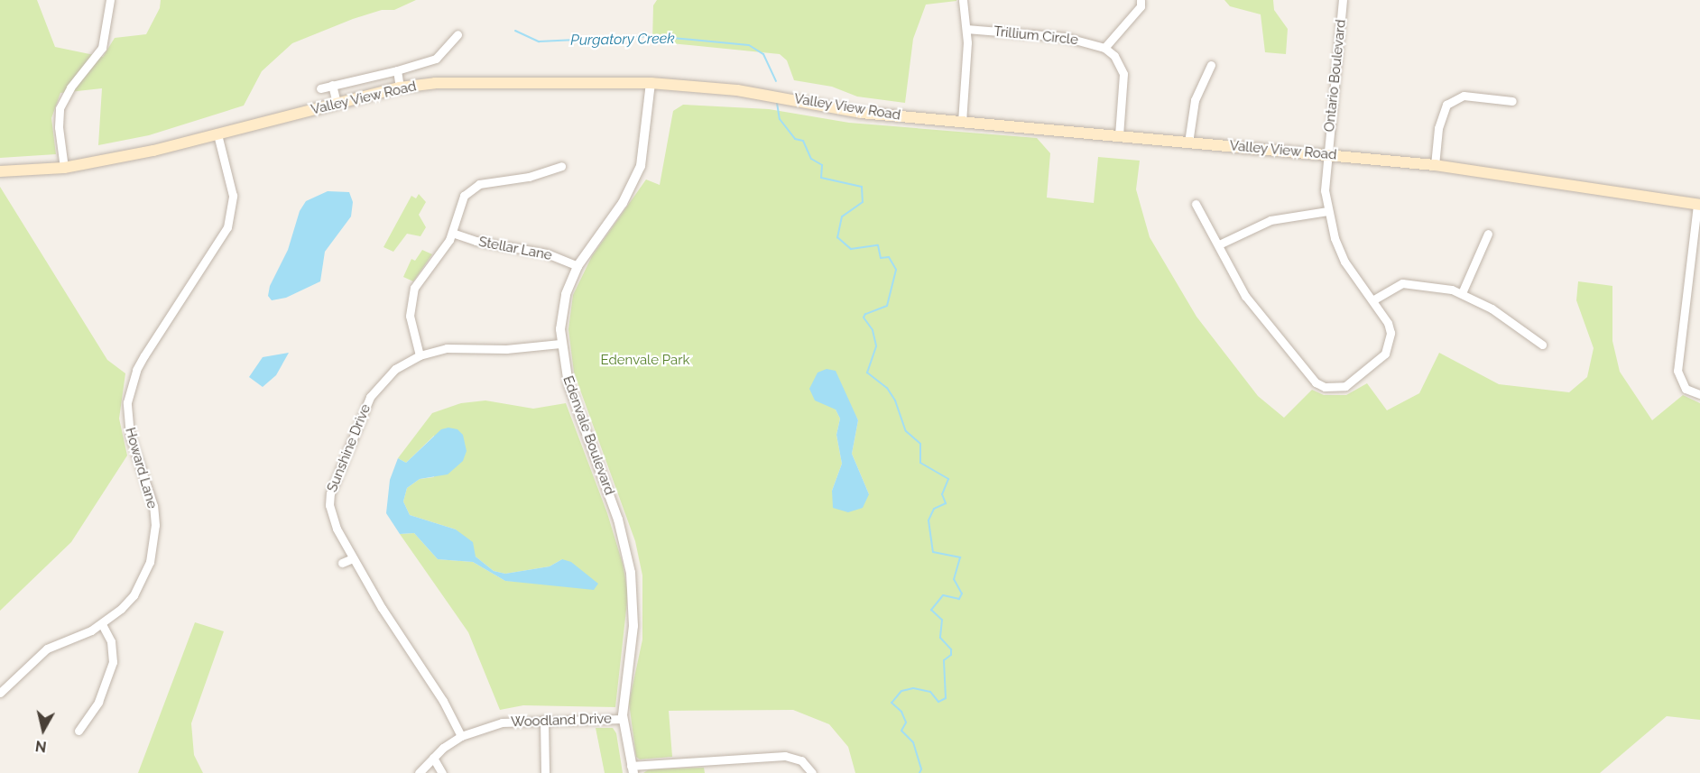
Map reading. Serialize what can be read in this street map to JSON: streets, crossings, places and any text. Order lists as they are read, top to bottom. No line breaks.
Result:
{"streets":{"main road":["Valley View Road"],"street":["Trillium Circle","Ontario Boulevard","Stellar Lane","Edenvale Boulevard","Sunshine Drive","Howard Lane","Woodland Drive"]},"crossings":[["Ontario Boulevard","Valley View Road"],["Valley View Road","Edenvale Boulevard"],["Valley View Road","Howard Lane"],["Stellar Lane","Edenvale Boulevard"],["Edenvale Boulevard","Sunshine Drive"],["Edenvale Boulevard","Woodland Drive"],["Sunshine Drive","Woodland Drive"]],"water":["Purgatory Creek"],"parks":["Edenvale Park"],"north":"bottom"}
